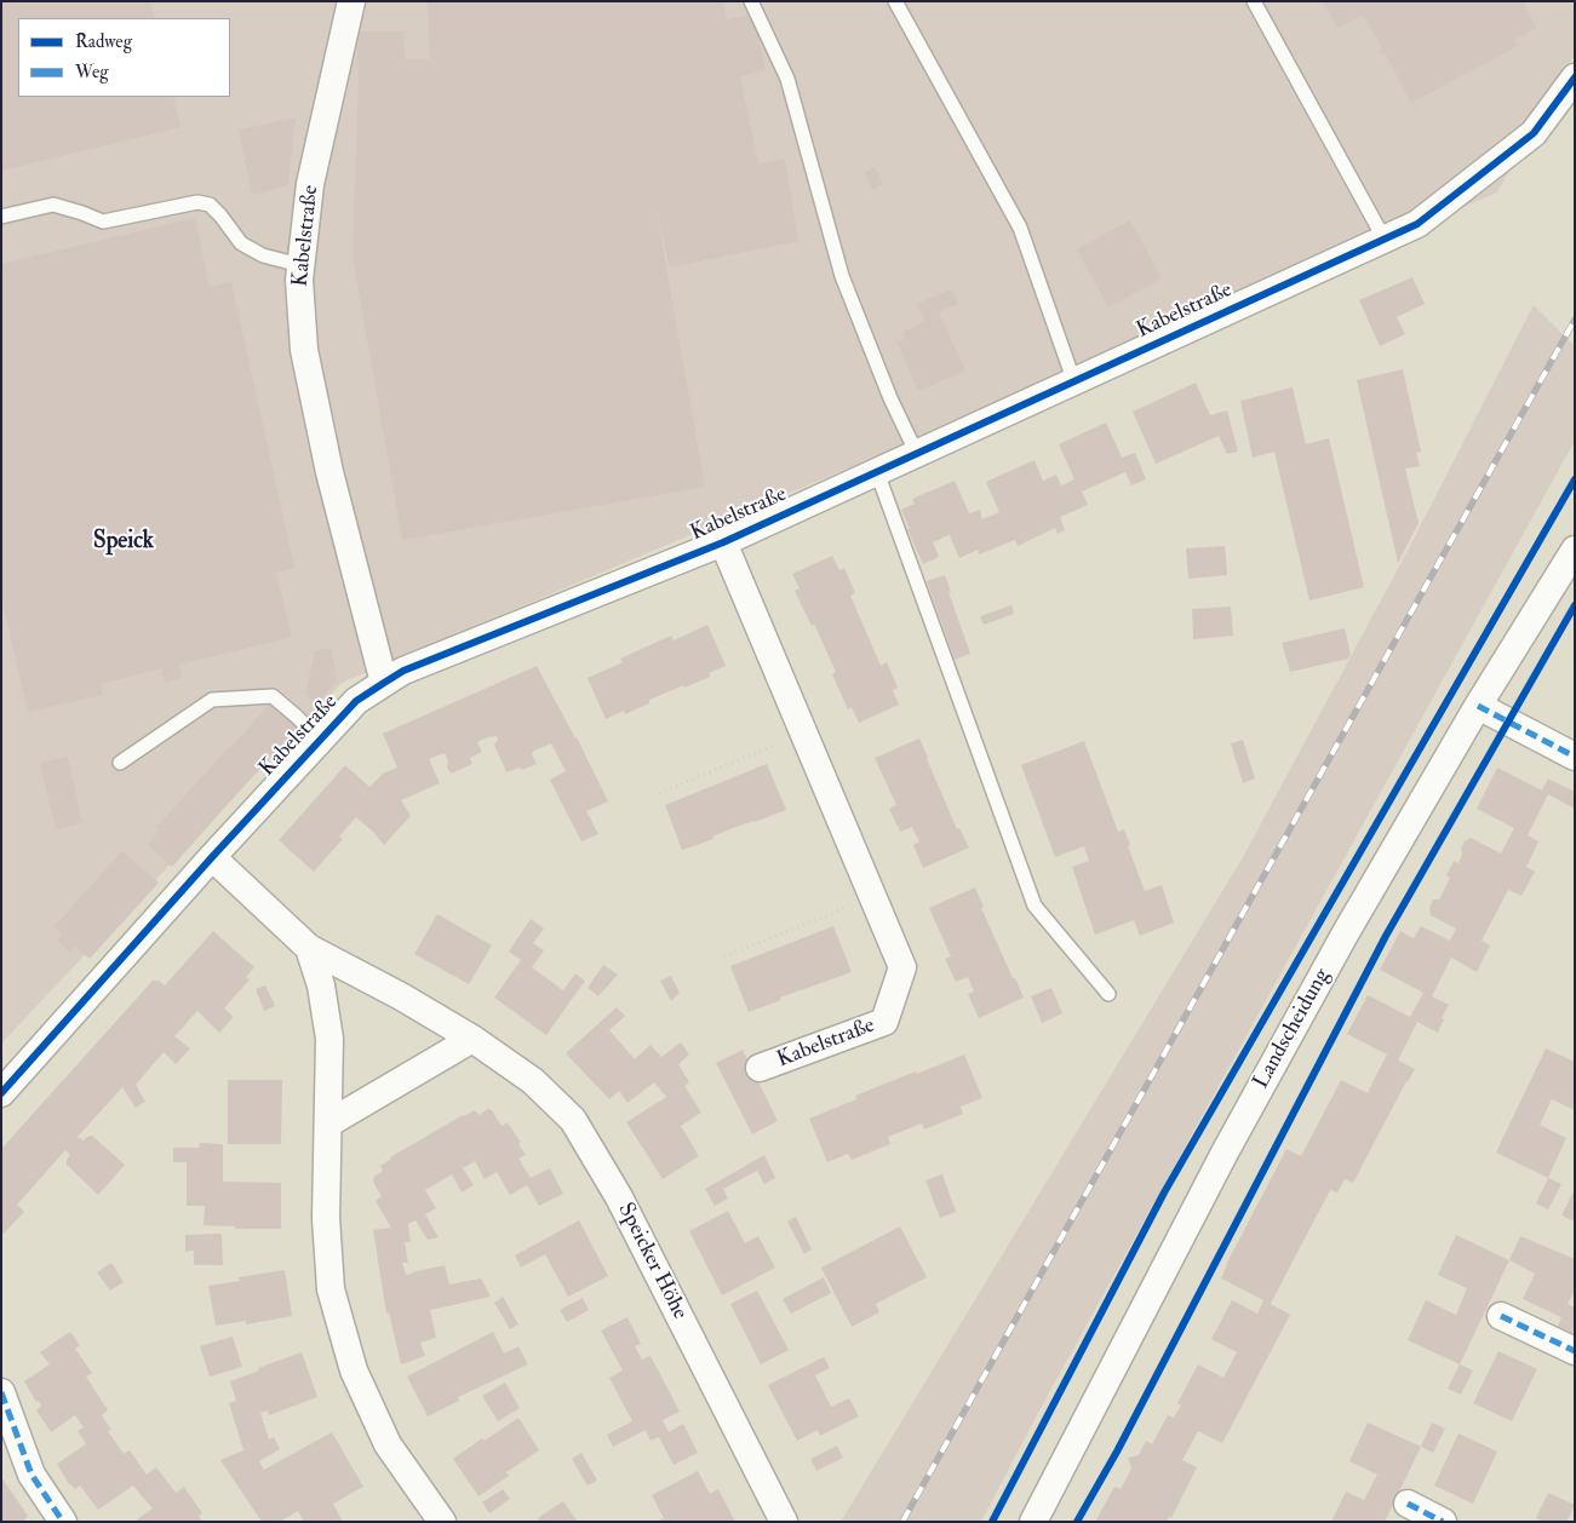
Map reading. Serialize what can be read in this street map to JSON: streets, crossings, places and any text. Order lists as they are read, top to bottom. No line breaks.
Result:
{"streets":{"street":["Kabelstraße","Landscheidung","Speicker Höhe"]},"crossings":[["Kabelstraße","Speicker Höhe"]],"districts":["Speick"],"legend":["Radweg","Weg"]}
